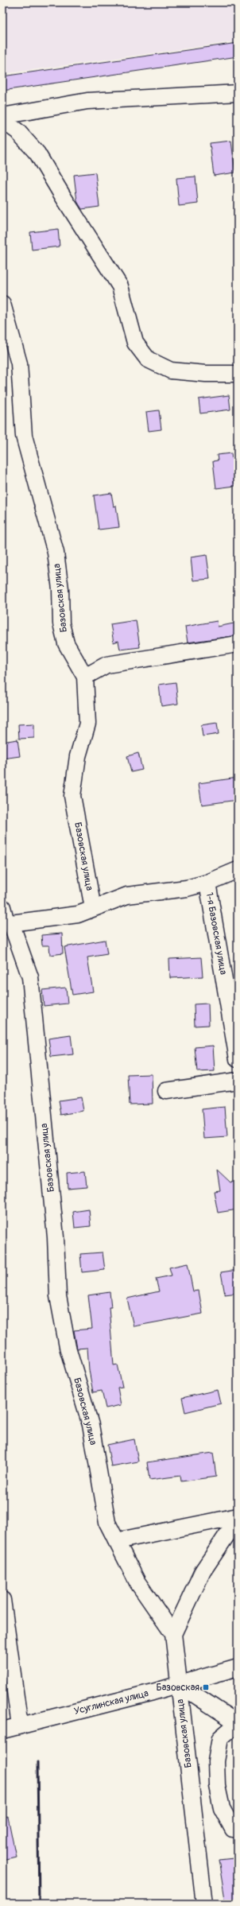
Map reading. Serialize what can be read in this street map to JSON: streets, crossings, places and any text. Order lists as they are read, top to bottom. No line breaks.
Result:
{"streets":{"street":["Базовская улица","1-я Базовская улица","Усуглинская улица"]},"crossings":[["Базовская улица","Усуглинская улица"]],"places":{"transit":["Базовская"]}}
